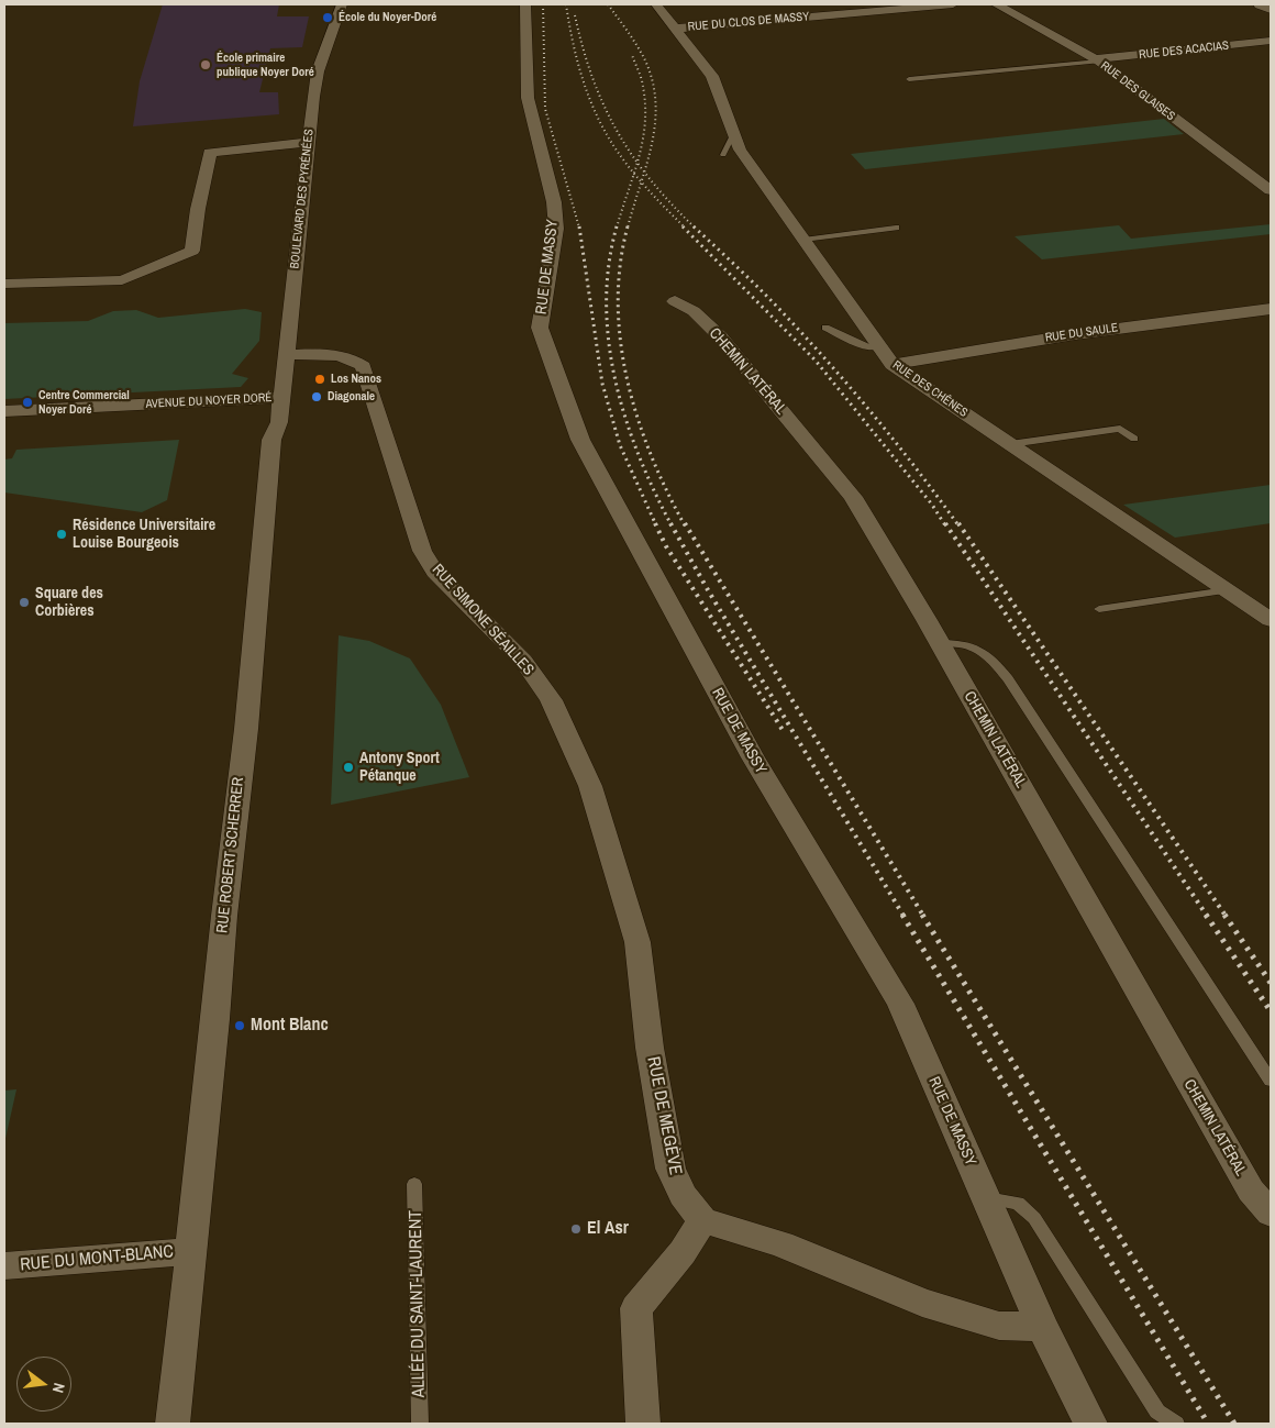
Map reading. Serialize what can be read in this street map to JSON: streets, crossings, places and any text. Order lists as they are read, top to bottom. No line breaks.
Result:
{"streets":{"street":["RUE DU CLOS DE MASSY","RUE DES ACACIAS","RUE DES GLAISES","BOULEVARD DES PYRÉNÉES","RUE DE MASSY","RUE DU SAULE","CHEMIN LATÉRAL","RUE DES CHÊNES","AVENUE DU NOYER DORÉ","RUE SIMONE SÉAILLES","RUE ROBERT SCHERRER","RUE DE MEGÈVE","RUE DU MONT-BLANC"],"lane":["ALLÉE DU SAINT-LAURENT"]},"crossings":[["RUE DU CLOS DE MASSY","RUE DES CHÊNES"],["RUE DES ACACIAS","RUE DES GLAISES"],["BOULEVARD DES PYRÉNÉES","AVENUE DU NOYER DORÉ"],["BOULEVARD DES PYRÉNÉES","RUE SIMONE SÉAILLES"],["BOULEVARD DES PYRÉNÉES","RUE ROBERT SCHERRER"],["RUE DU SAULE","RUE DES CHÊNES"],["AVENUE DU NOYER DORÉ","RUE ROBERT SCHERRER"],["RUE SIMONE SÉAILLES","RUE DE MEGÈVE"],["RUE ROBERT SCHERRER","RUE DU MONT-BLANC"]],"places":["École du Noyer-Doré","École primaire publique Noyer Doré","Los Nanos","Diagonale","Centre Commercial Noyer Doré","Résidence Universitaire Louise Bourgeois","Square des Corbières","Antony Sport Pétanque","Mont Blanc","El Asr"],"north":"right"}
